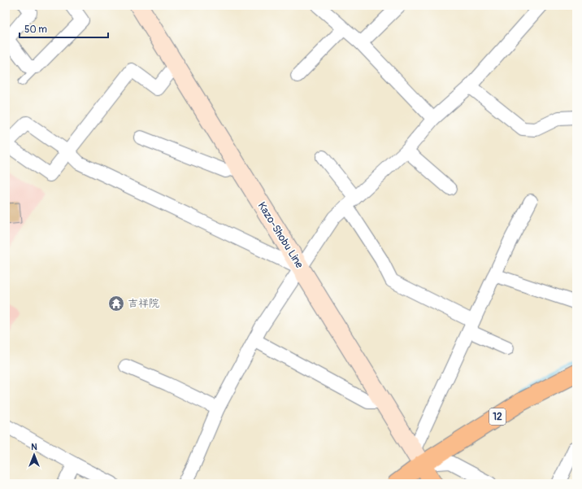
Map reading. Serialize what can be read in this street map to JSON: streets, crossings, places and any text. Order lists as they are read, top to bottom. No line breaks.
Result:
{"streets":{"main road":["Kazo-Shobu Line","12"]},"crossings":[["Kazo-Shobu Line","12"]],"places":{"temple":["吉祥院"]},"scale_bar":"50 m","north":"top"}
